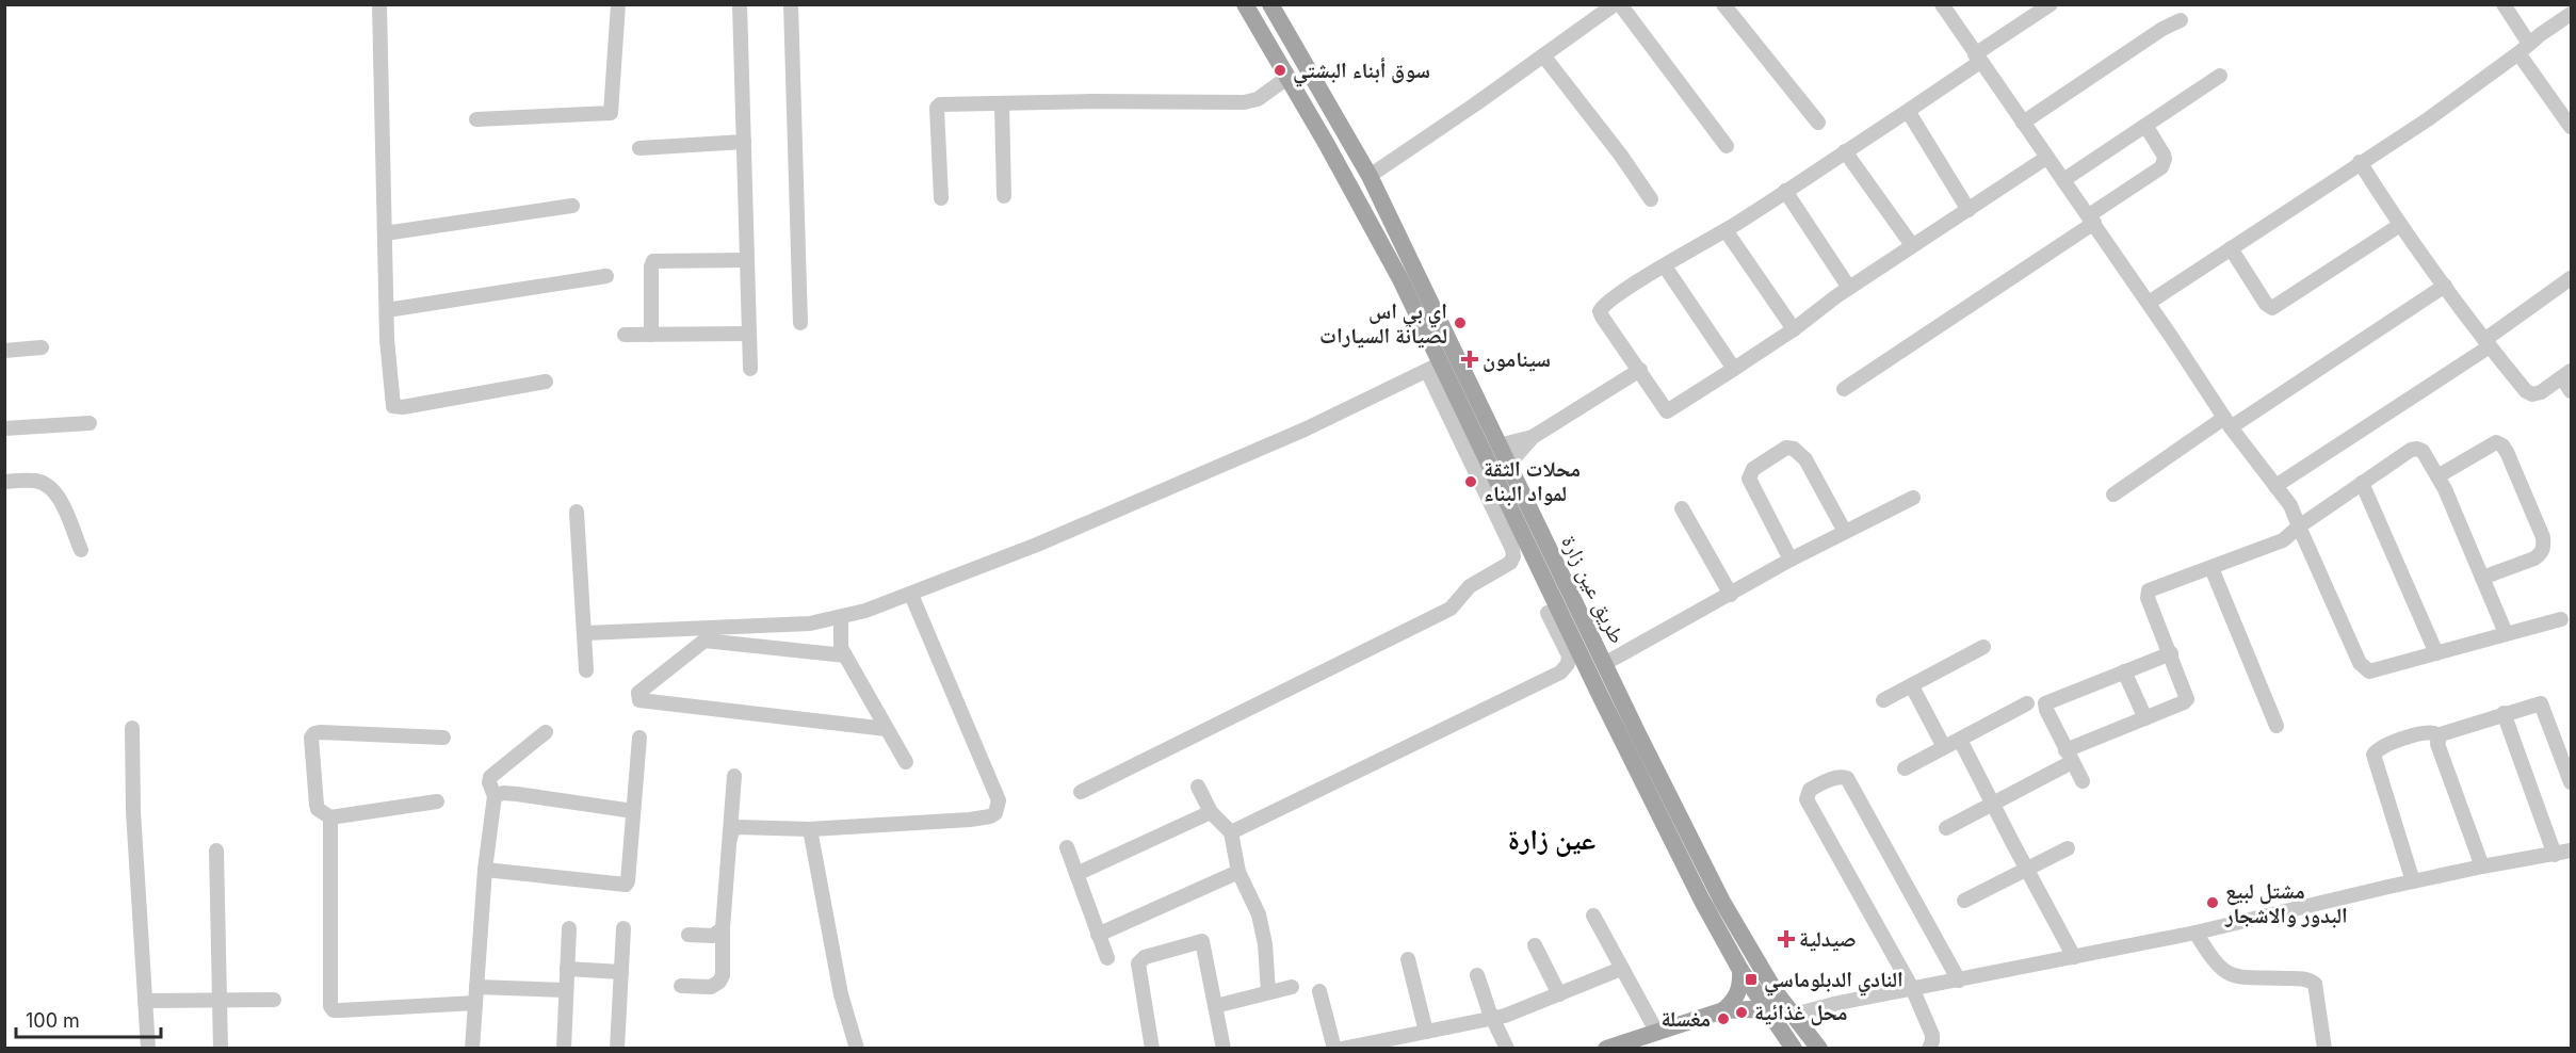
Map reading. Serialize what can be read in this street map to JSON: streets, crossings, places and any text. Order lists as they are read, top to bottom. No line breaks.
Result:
{"streets":{"main road":["طريق عين زارة"]},"districts":["عين زارة"],"places":{"other":["سوق أبناء البشتي","اي بي اس لصيانة السيارات","محلات الثقة لمواد البناء","مشتل لبيع البدور والاشجار","محل غذائية","مغسلة"],"health":["سينامون","صيدلية"],"transit":["النادي الدبلوماسي"]},"scale_bar":"100 m"}
